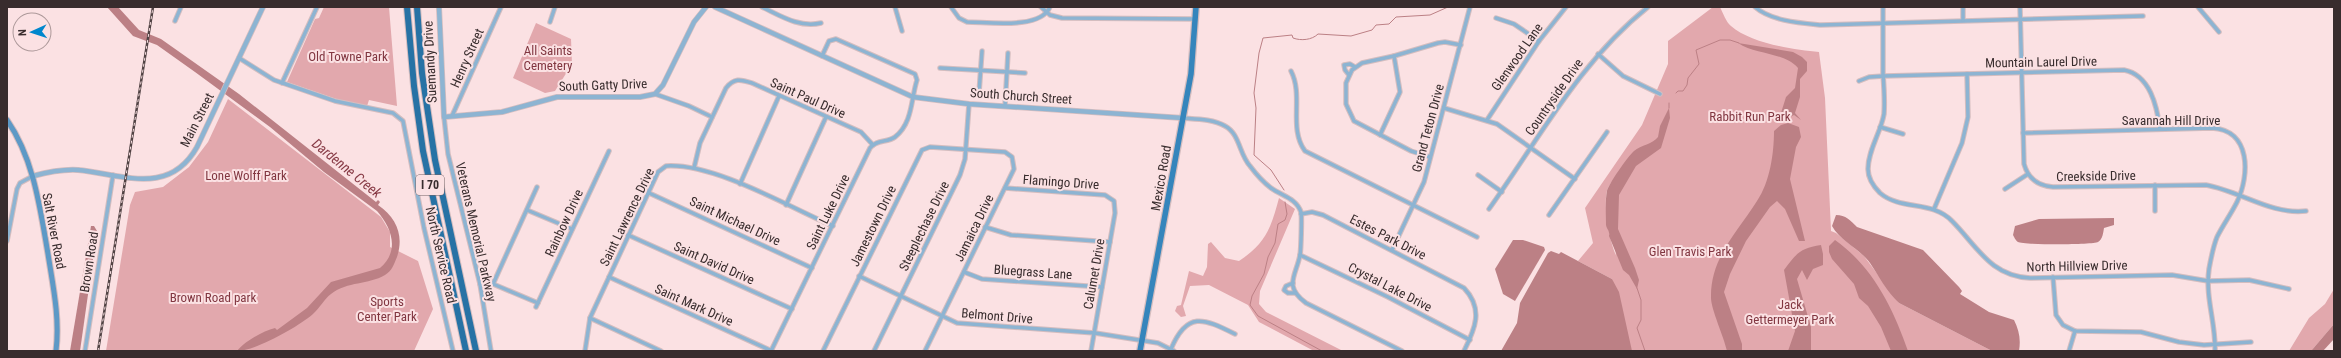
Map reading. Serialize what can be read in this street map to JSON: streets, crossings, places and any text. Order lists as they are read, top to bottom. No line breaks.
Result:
{"streets":{"highway":["I 70"],"main road":["Mexico Road","Salt River Road"],"street":["Glenwood Lane","Henry Street","Suemandy Drive","Mountain Laurel Drive","South Gatty Drive","South Church Street","Countryside Drive","Saint Paul Drive","Main Street","Savannah Hill Drive","Grand Teton Drive","Creekside Drive","Flamingo Drive","Saint Luke Drive","Saint Lawrence Drive","Saint Michael Drive","Rainbow Drive","Jamestown Drive","Steeplechase Drive","Jamaica Drive","Veterans Memorial Parkway","Estes Park Drive","North Service Road","Brown Road","Saint David Drive","North Hillview Drive","Bluegrass Lane","Calumet Drive","Crystal Lake Drive","Saint Mark Drive","Belmont Drive"]},"crossings":[["Henry Street","South Gatty Drive"],["Suemandy Drive","South Gatty Drive"],["Suemandy Drive","Veterans Memorial Parkway"],["Mountain Laurel Drive","Savannah Hill Drive"],["Mountain Laurel Drive","North Hillview Drive"],["South Gatty Drive","Saint Paul Drive"],["South Gatty Drive","Veterans Memorial Parkway"],["South Church Street","Mexico Road"],["South Church Street","Steeplechase Drive"],["South Church Street","Estes Park Drive"],["Saint Paul Drive","Saint Luke Drive"],["Main Street","Salt River Road"],["Main Street","Brown Road"],["Savannah Hill Drive","Creekside Drive"],["Savannah Hill Drive","North Hillview Drive"],["Grand Teton Drive","Estes Park Drive"],["Mexico Road","Belmont Drive"],["Flamingo Drive","Jamaica Drive"],["Flamingo Drive","Calumet Drive"],["Saint Luke Drive","Saint Michael Drive"],["Saint Luke Drive","Saint David Drive"],["Saint Luke Drive","Saint Mark Drive"],["Saint Lawrence Drive","Saint Michael Drive"],["Saint Lawrence Drive","Saint David Drive"],["Saint Lawrence Drive","Saint Mark Drive"],["Jamestown Drive","Steeplechase Drive"],["Jamestown Drive","Jamaica Drive"],["Jamestown Drive","Belmont Drive"],["Steeplechase Drive","Jamaica Drive"],["Steeplechase Drive","Belmont Drive"],["Jamaica Drive","Bluegrass Lane"],["Jamaica Drive","Belmont Drive"],["Estes Park Drive","Crystal Lake Drive"],["Bluegrass Lane","Calumet Drive"],["Calumet Drive","Belmont Drive"]],"water":["Dardenne Creek"],"parks":["All Saints Cemetery","Old Towne Park","Rabbit Run Park","Lone Wolff Park","Glen Travis Park","Brown Road park","Sports Center Park","Jack Gettermeyer Park"],"north":"left"}
